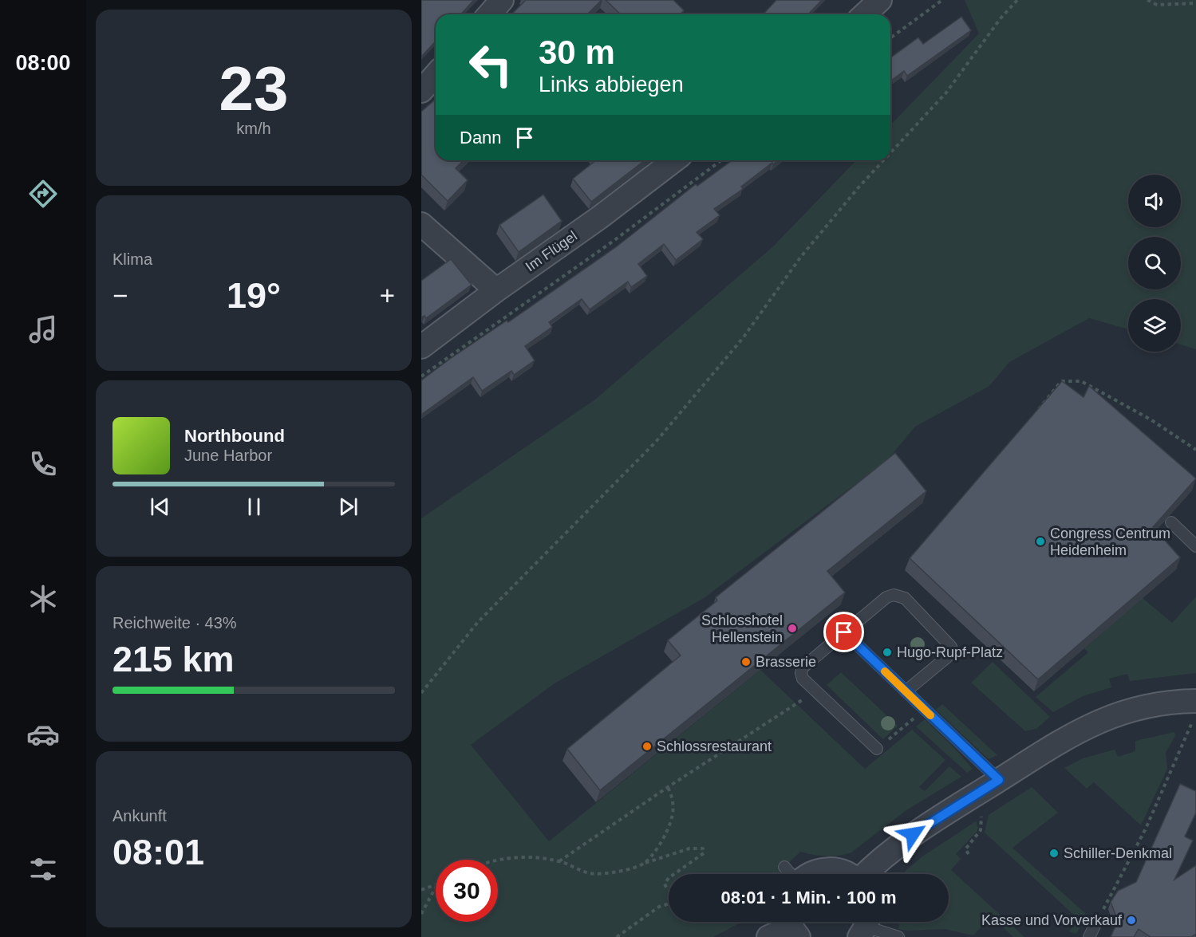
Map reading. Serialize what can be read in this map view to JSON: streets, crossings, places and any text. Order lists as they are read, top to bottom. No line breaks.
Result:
{"streets":{"street":["Im Flügel"]},"places":["Congress Centrum Heidenheim","Schlosshotel Hellenstein","Hugo-Rupf-Platz","Brasserie","Schlossrestaurant","Schiller-Denkmal","Kasse und Vorverkauf"],"page":{"tabs":"08:00","tile":[["23","km/h"],"Klima",["Reichweite · 43%","215 km"],["Ankunft","08:01"]],"turn":["30 m","Links abbiegen"],"then":"Dann","heat":["−","19°","+"],"song":["Northbound","June Harbor"],"limit":"30","trip":"08:01 · 1 Min. · 100 m"}}
